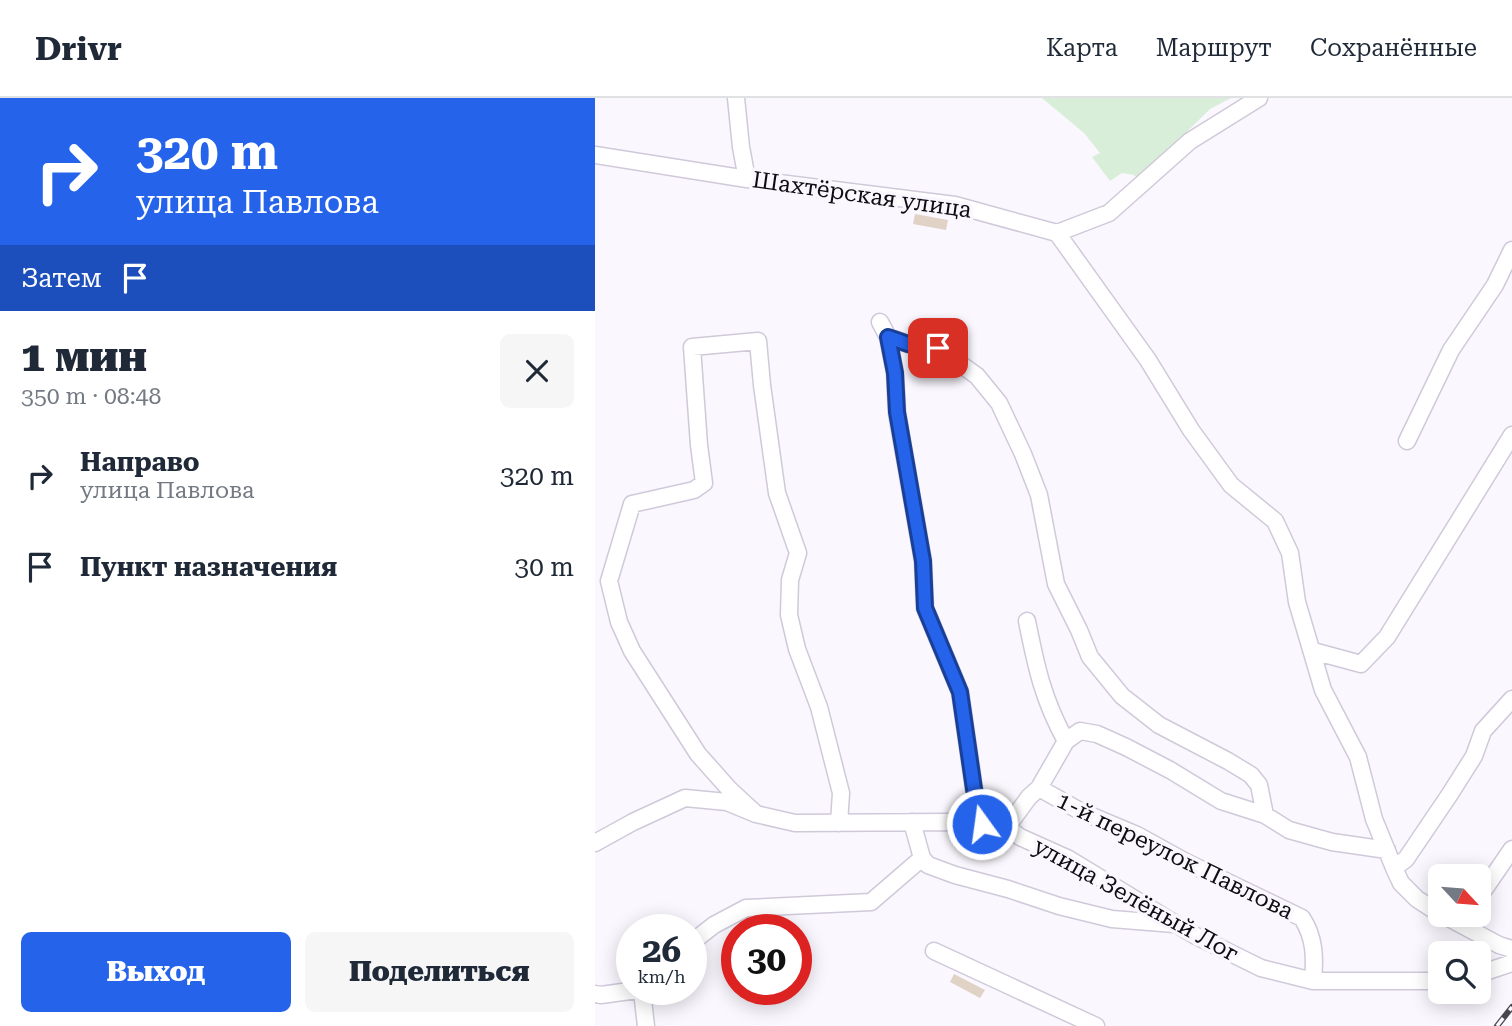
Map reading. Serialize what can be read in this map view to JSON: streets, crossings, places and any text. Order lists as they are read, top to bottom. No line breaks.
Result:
{"streets":{"street":["Шахтёрская улица","1-й переулок Павлова","улица Зелёный Лог"]},"crossings":[["1-й переулок Павлова","улица Зелёный Лог"]],"north":"bottom right","page":{"header":"Drivr","nav":["Карта","Маршрут","Сохранённые"],"turn":["320 m","улица Павлова"],"then":"Затем","heading":["1 мин","350 m · 08:48"],"list":[{"name":"Направо","note":"улица Павлова","value":"320 m"},{"name":"Пункт назначения","value":"30 m"}],"speed":"26 km/h","limit":"30","buttons":["Выход","Поделиться"]}}
